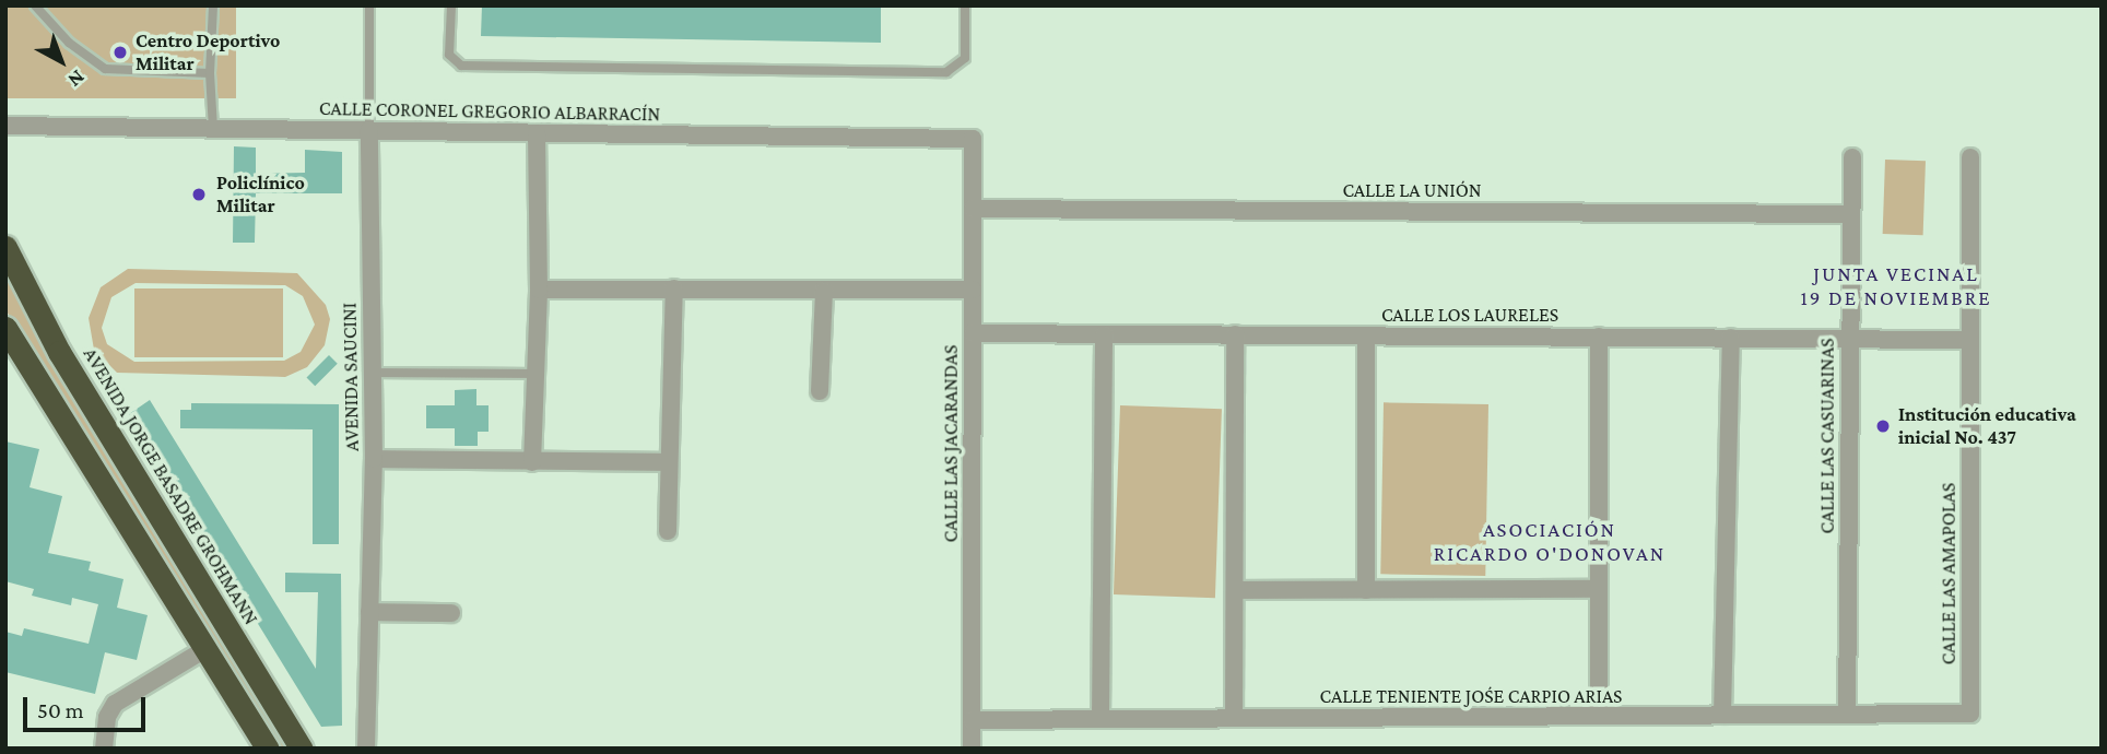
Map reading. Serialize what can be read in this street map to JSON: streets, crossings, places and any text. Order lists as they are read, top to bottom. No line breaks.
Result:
{"streets":{"highway":["AVENIDA JORGE BASADRE GROHMANN"],"street":["CALLE CORONEL GREGORIO ALBARRACÍN","CALLE LA UNIÓN","CALLE LOS LAURELES","AVENIDA SAUCINI","CALLE LAS CASUARINAS","CALLE LAS JACARANDAS","CALLE LAS AMAPOLAS","CALLE TENIENTE JOŚE CARPIO ARIAS"]},"crossings":[["CALLE CORONEL GREGORIO ALBARRACÍN","AVENIDA SAUCINI"],["CALLE CORONEL GREGORIO ALBARRACÍN","CALLE LAS JACARANDAS"],["CALLE LA UNIÓN","CALLE LAS CASUARINAS"],["CALLE LA UNIÓN","CALLE LAS JACARANDAS"],["CALLE LOS LAURELES","CALLE LAS CASUARINAS"],["CALLE LOS LAURELES","CALLE LAS JACARANDAS"],["CALLE LOS LAURELES","CALLE LAS AMAPOLAS"],["CALLE LAS CASUARINAS","CALLE TENIENTE JOŚE CARPIO ARIAS"],["CALLE LAS JACARANDAS","CALLE TENIENTE JOŚE CARPIO ARIAS"],["CALLE LAS AMAPOLAS","CALLE TENIENTE JOŚE CARPIO ARIAS"]],"districts":["JUNTA VECINAL 19 DE NOVIEMBRE","ASOCIACIÓN RICARDO O'DONOVAN"],"places":["Centro Deportivo Militar","Policlínico Militar","Institución educativa inicial No. 437"],"scale_bar":"50 m","north":"bottom right"}
